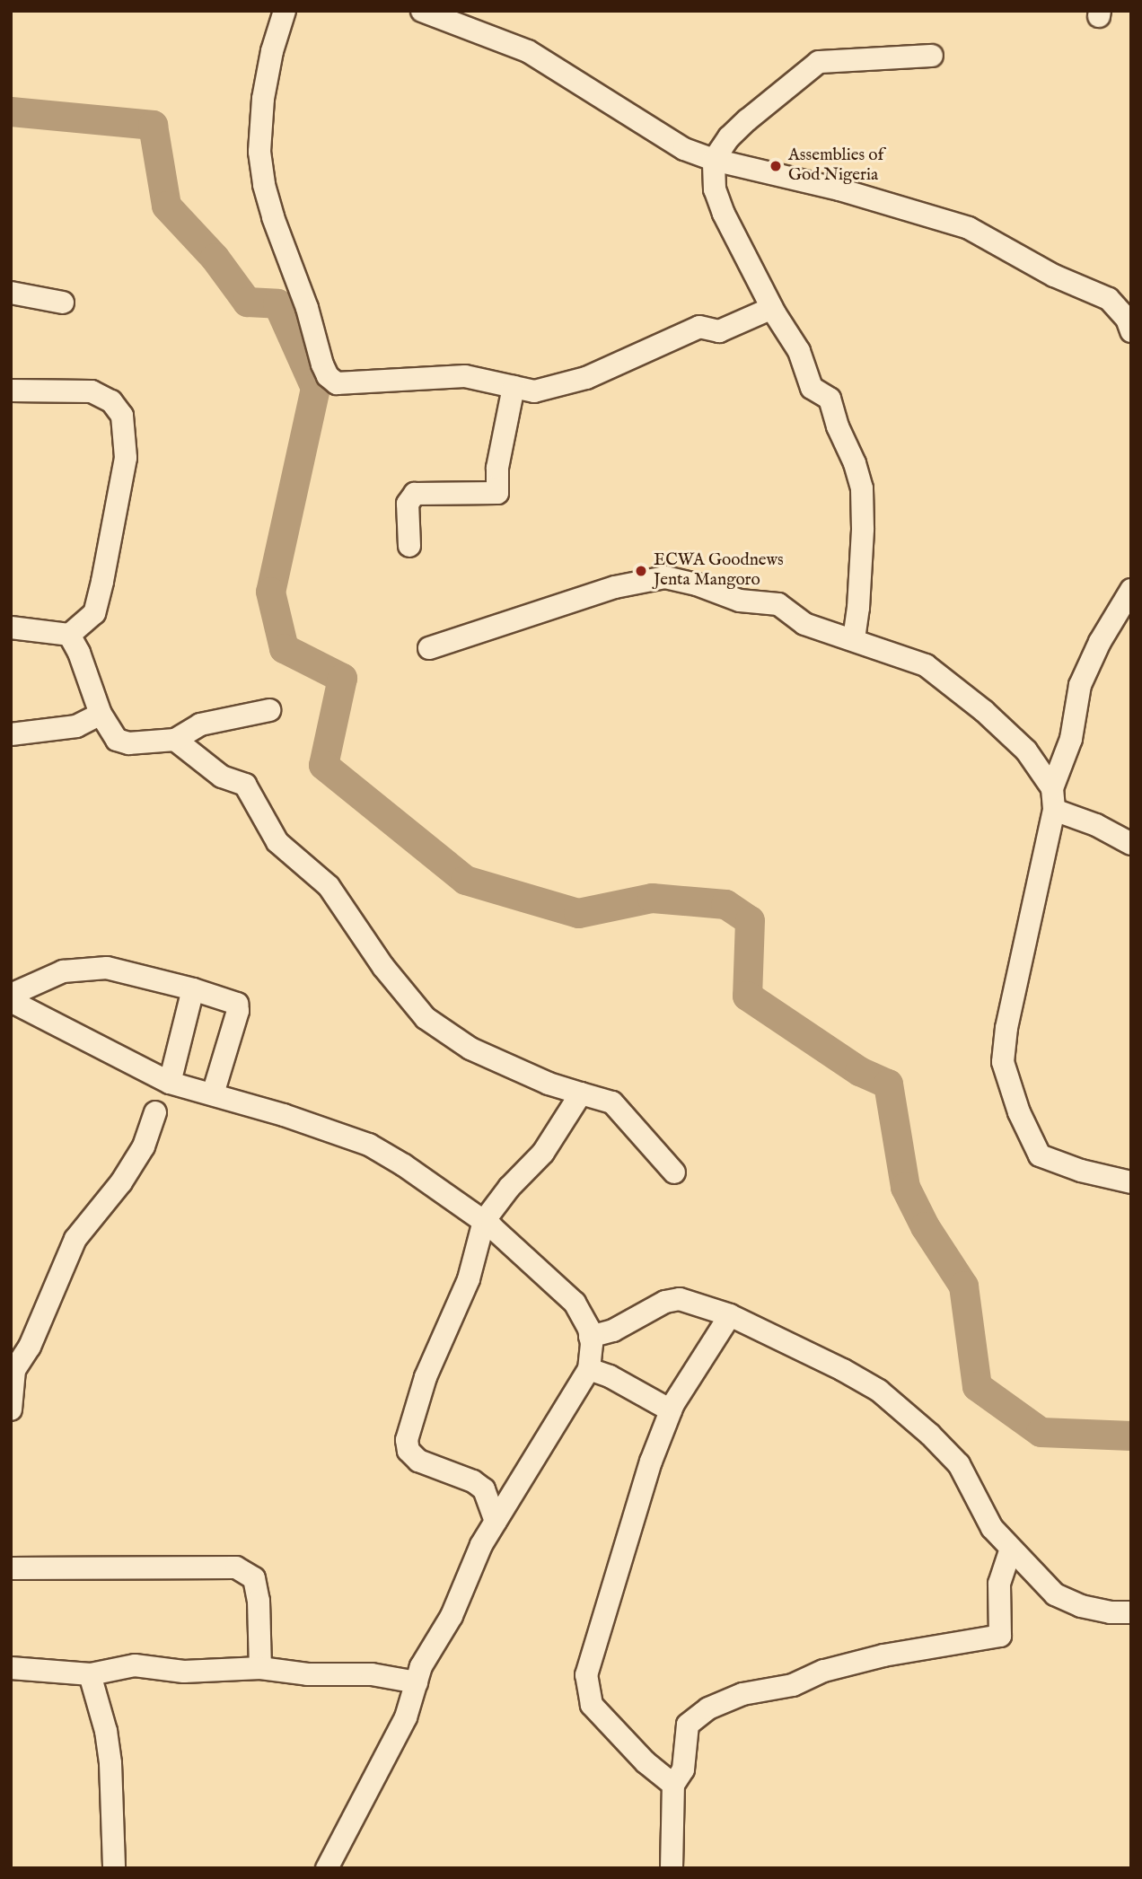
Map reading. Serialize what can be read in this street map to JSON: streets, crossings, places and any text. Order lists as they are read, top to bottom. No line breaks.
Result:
{"places":["Assemblies of God Nigeria","ECWA Goodnews Jenta Mangoro"]}
